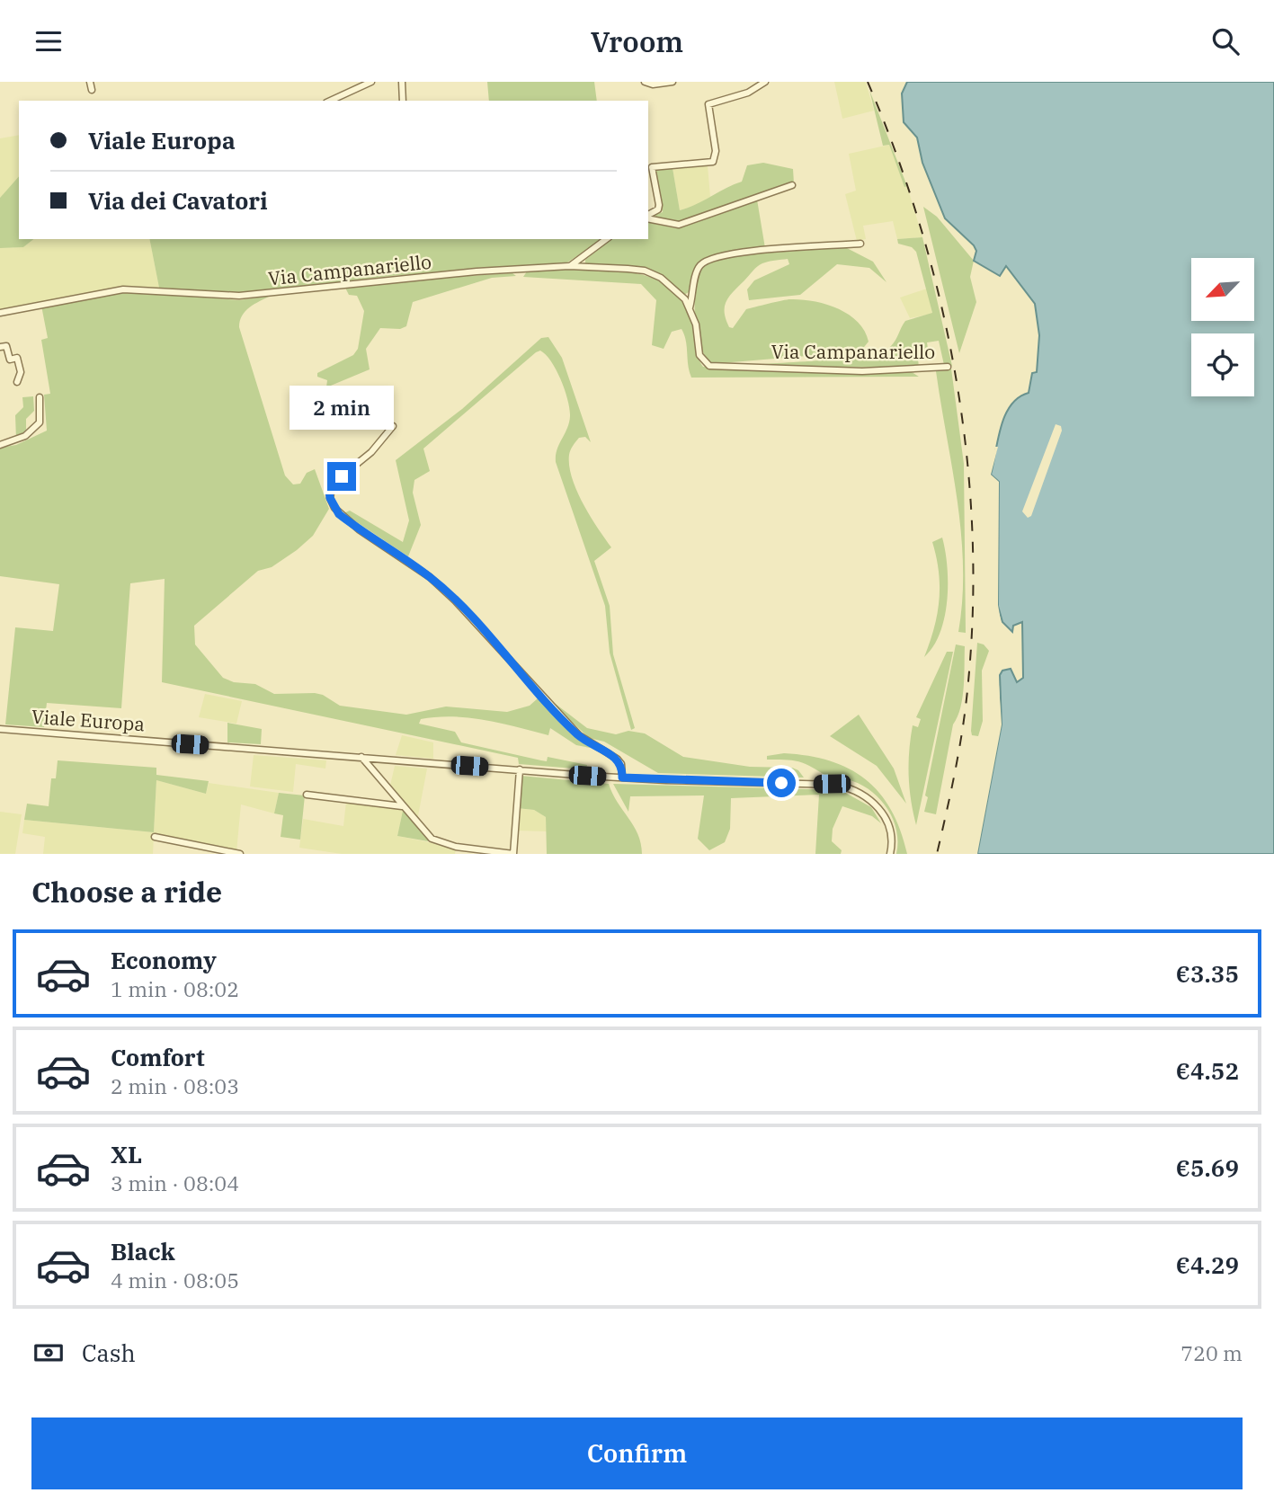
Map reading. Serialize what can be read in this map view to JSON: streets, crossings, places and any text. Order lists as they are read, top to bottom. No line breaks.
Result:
{"streets":{"street":["Via Campanariello","Viale Europa"]},"north":"bottom left","page":{"header":"Vroom","banner":["Viale Europa","Via dei Cavatori"],"bubble":"2 min","heading":"Choose a ride","list":[{"name":"Economy","note":"1 min · 08:02","value":"€3.35"},{"name":"Comfort","note":"2 min · 08:03","value":"€4.52"},{"name":"XL","note":"3 min · 08:04","value":"€5.69"},{"name":"Black","note":"4 min · 08:05","value":"€4.29"}],"pay":["Cash","720 m"],"buttons":"Confirm"}}
